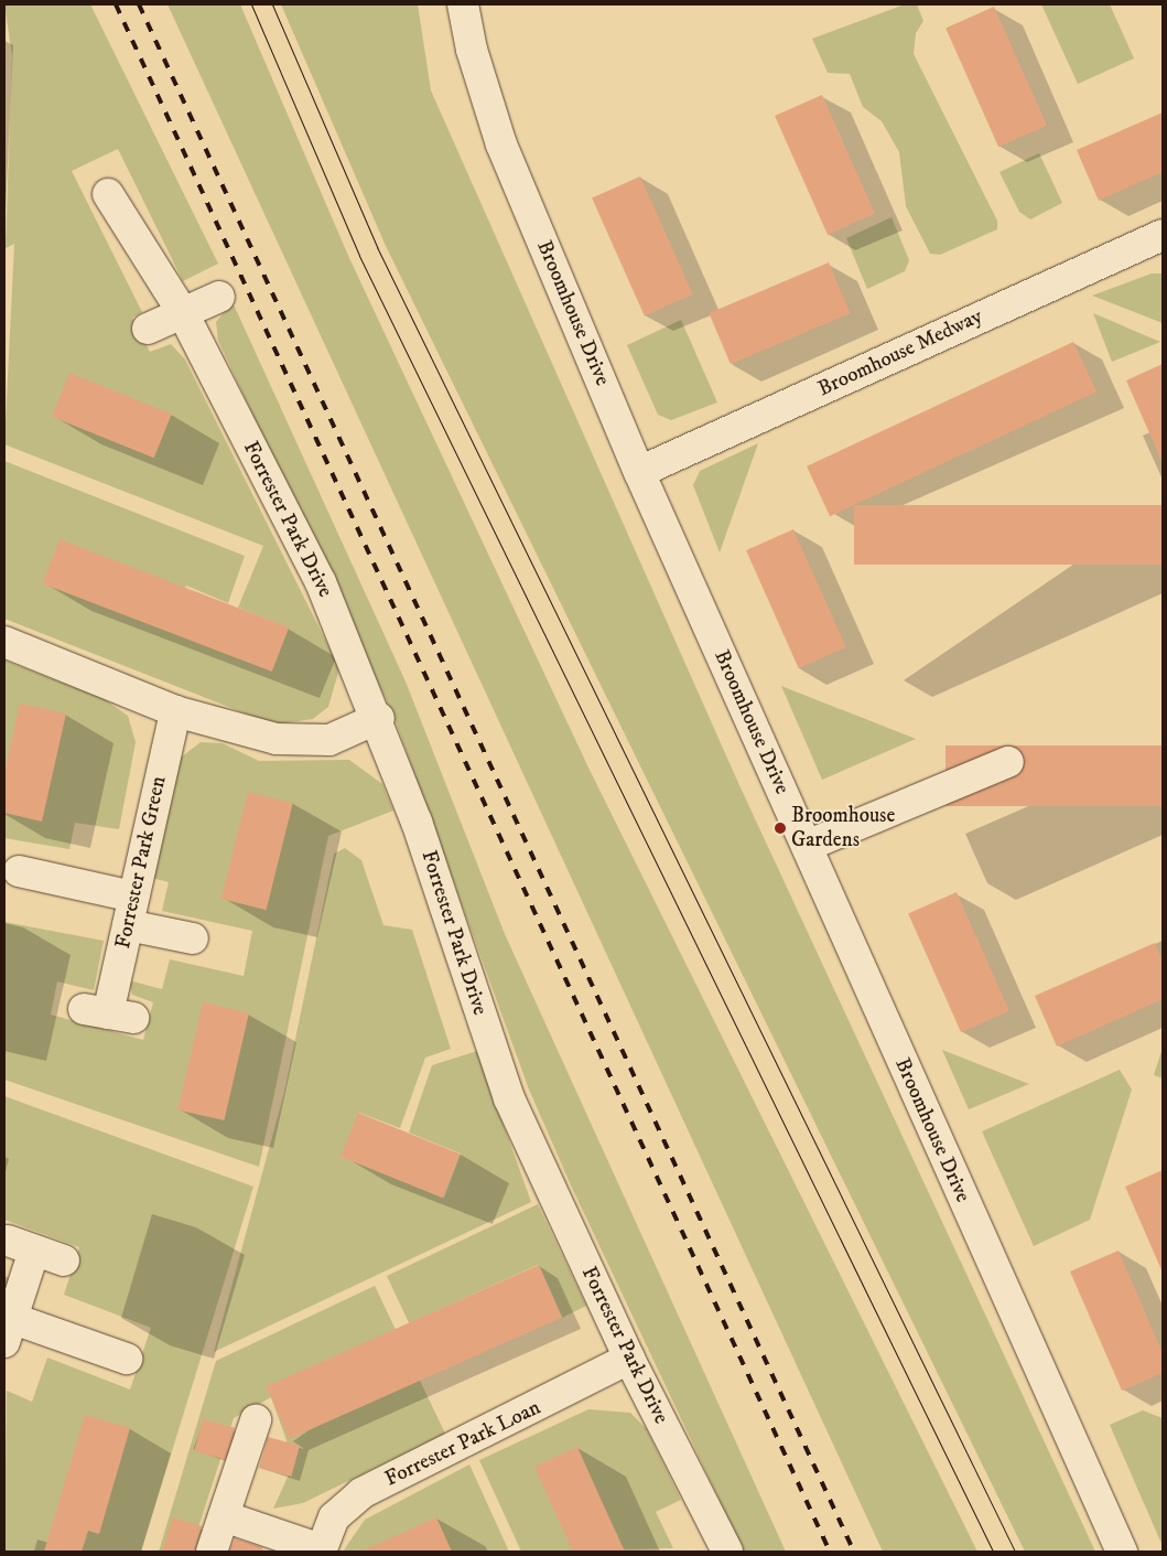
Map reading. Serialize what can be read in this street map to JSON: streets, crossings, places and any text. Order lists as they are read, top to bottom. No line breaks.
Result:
{"streets":{"street":["Broomhouse Drive","Broomhouse Medway","Forrester Park Drive","Forrester Park Green","Forrester Park Loan"]},"crossings":[["Broomhouse Drive","Broomhouse Medway"],["Forrester Park Drive","Forrester Park Loan"]],"places":["Broomhouse Gardens"]}
